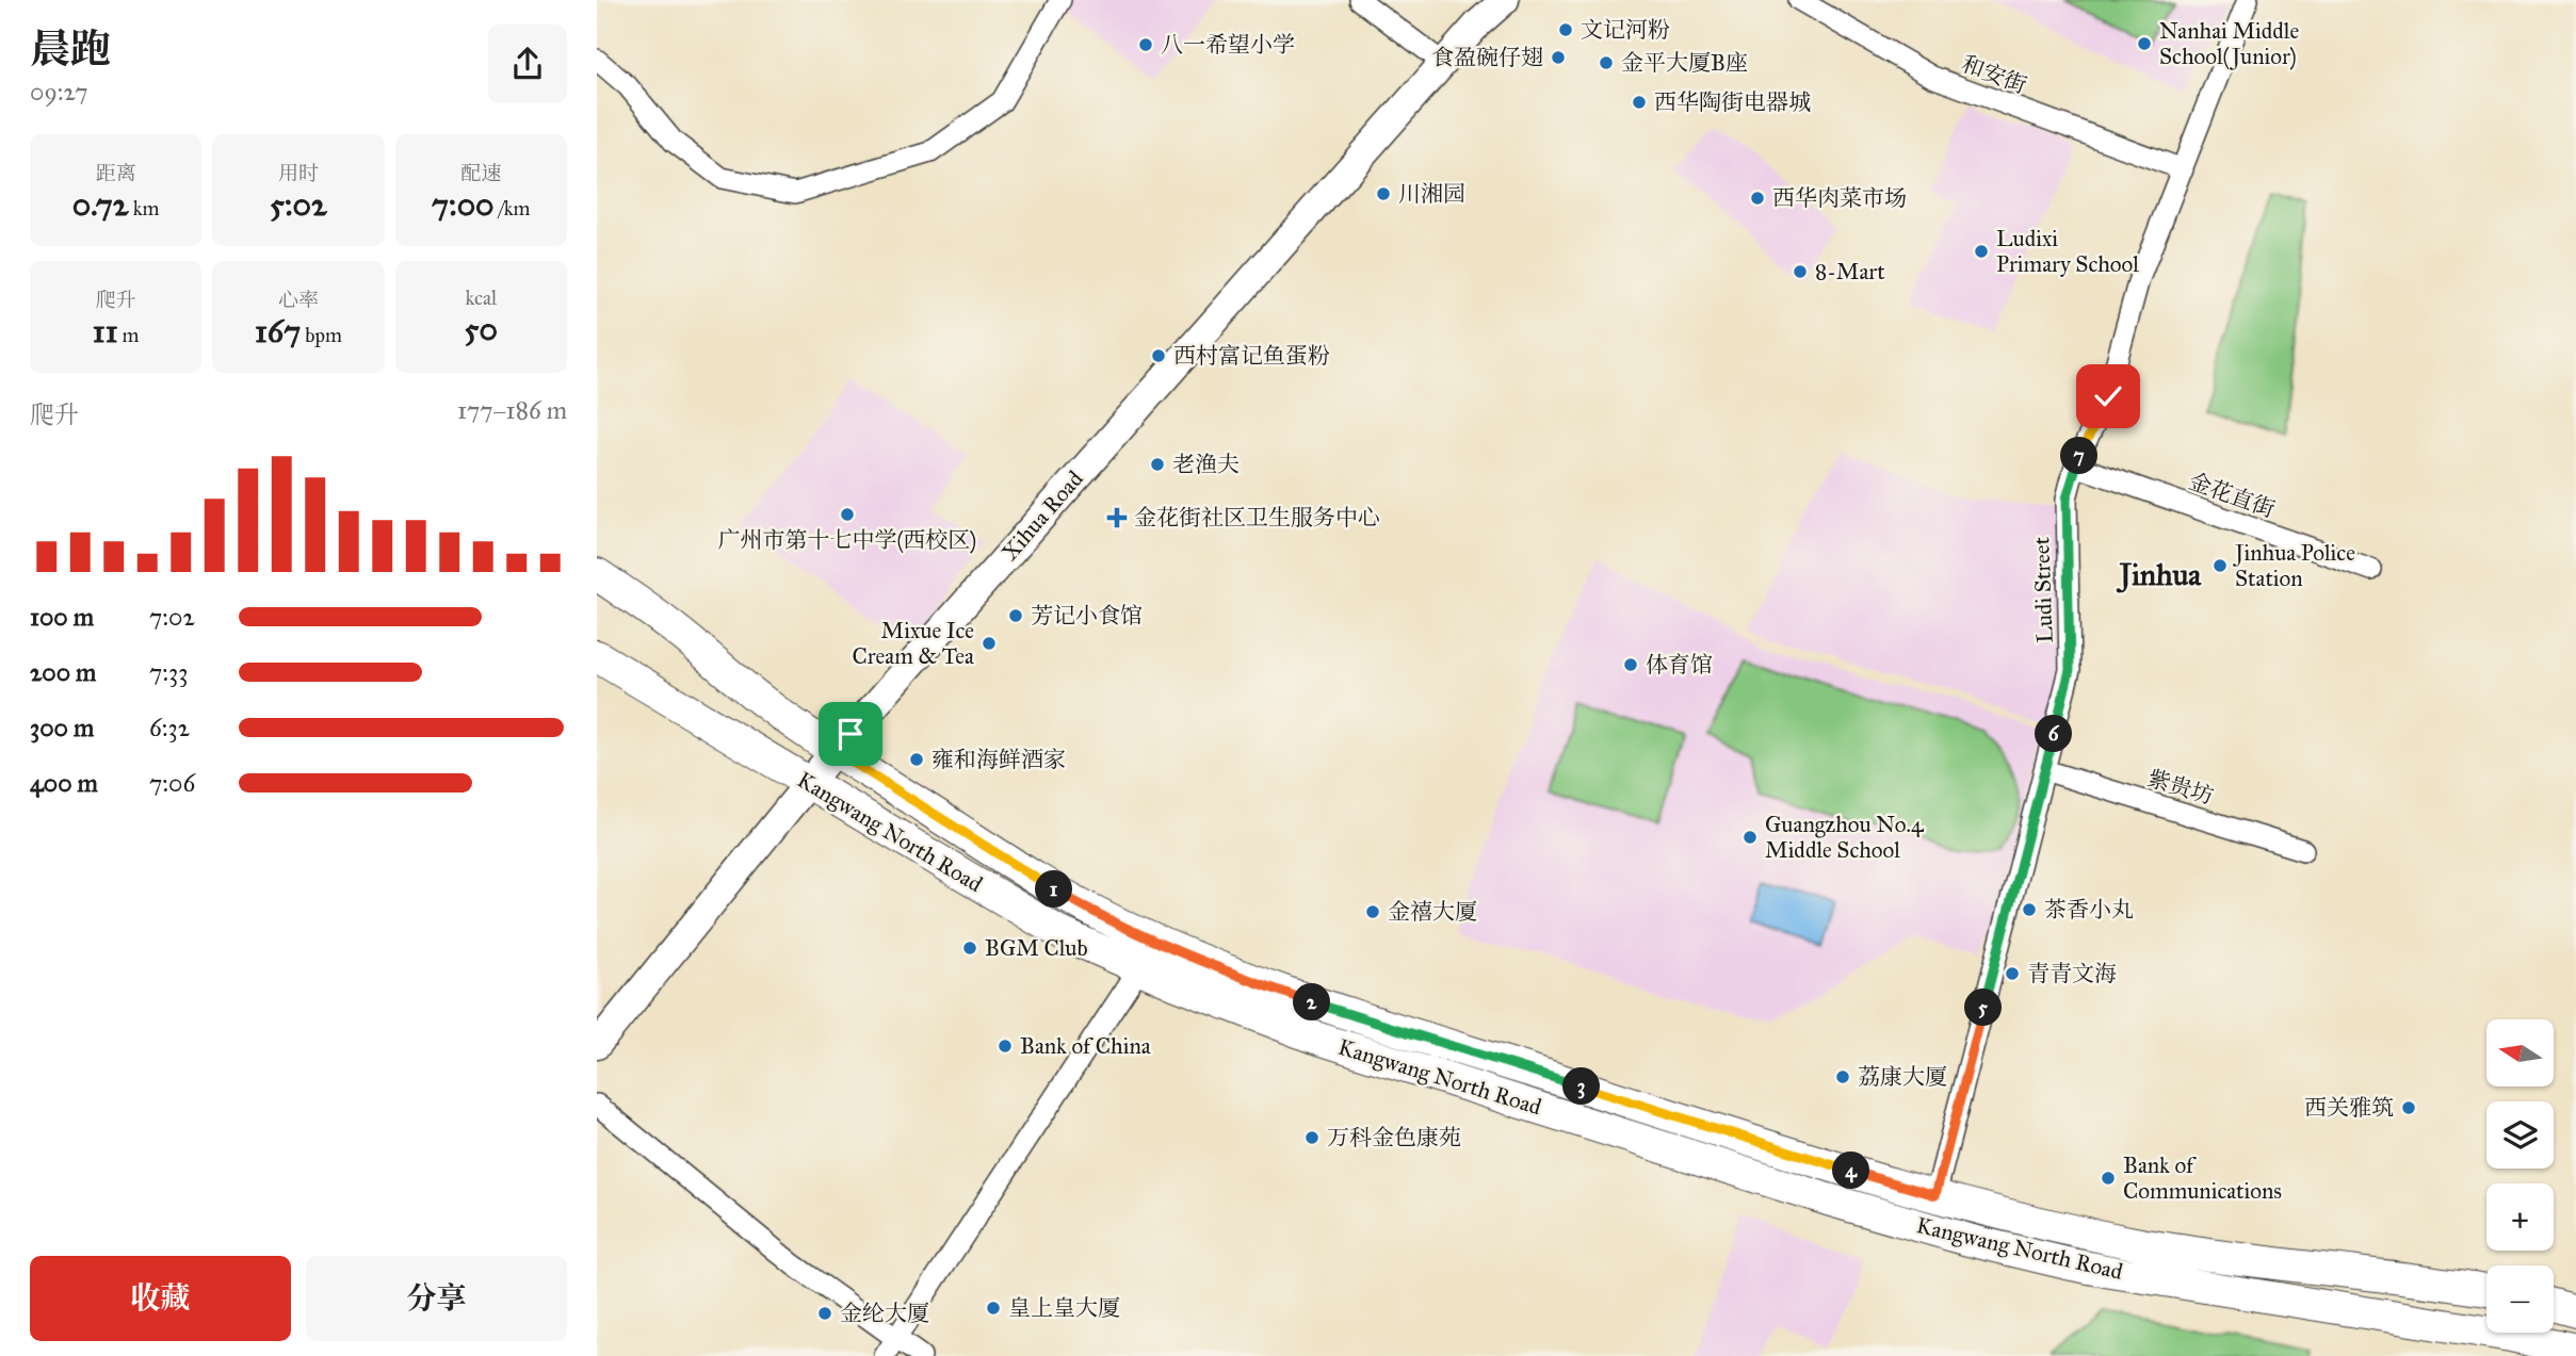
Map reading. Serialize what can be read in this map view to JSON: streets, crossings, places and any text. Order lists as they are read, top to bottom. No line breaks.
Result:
{"streets":{"main road":["Kangwang North Road"],"street":["和安街","金花直街","Xihua Road","Ludi Street","紫贵坊"]},"crossings":[["和安街","Ludi Street"],["金花直街","Ludi Street"],["Xihua Road","Kangwang North Road"],["Ludi Street","紫贵坊"],["Ludi Street","Kangwang North Road"]],"districts":["Jinhua"],"places":{"other":["文记河粉","Nanhai Middle School(Junior)","八一希望小学","食盈碗仔翅","金平大厦B座","西华陶街电器城","川湘园","西华肉菜市场","Ludixi Primary School","8-Mart","西村富记鱼蛋粉","老渔夫","广州市第十七中学(西校区)","Jinhua Police Station","芳记小食馆","Mixue Ice Cream & Tea","体育馆","雍和海鲜酒家","Guangzhou No.4 Middle School","茶香小丸","金禧大厦","BGM Club","青青文海","Bank of China","荔康大厦","西关雅筑","万科金色康苑","Bank of Communications","皇上皇大厦","金纶大厦"],"health":["金花街社区卫生服务中心"]},"north":"left","page":{"heading":["晨跑","09:27"],"stats":[["距离","0.72 km"],["用时","5:02"],["配速","7:00 /km"],["爬升","11 m"],["心率","167 bpm"],["kcal","50"]],"chart":["爬升","177–186 m"],"pins":["7","6","1","2","5","3","4"],"list":[{"name":"100 m","note":"7:02"},{"name":"200 m","note":"7:33"},{"name":"300 m","note":"6:32"},{"name":"400 m","note":"7:06"}],"map_buttons":["+","−"],"buttons":["收藏","分享"]}}
